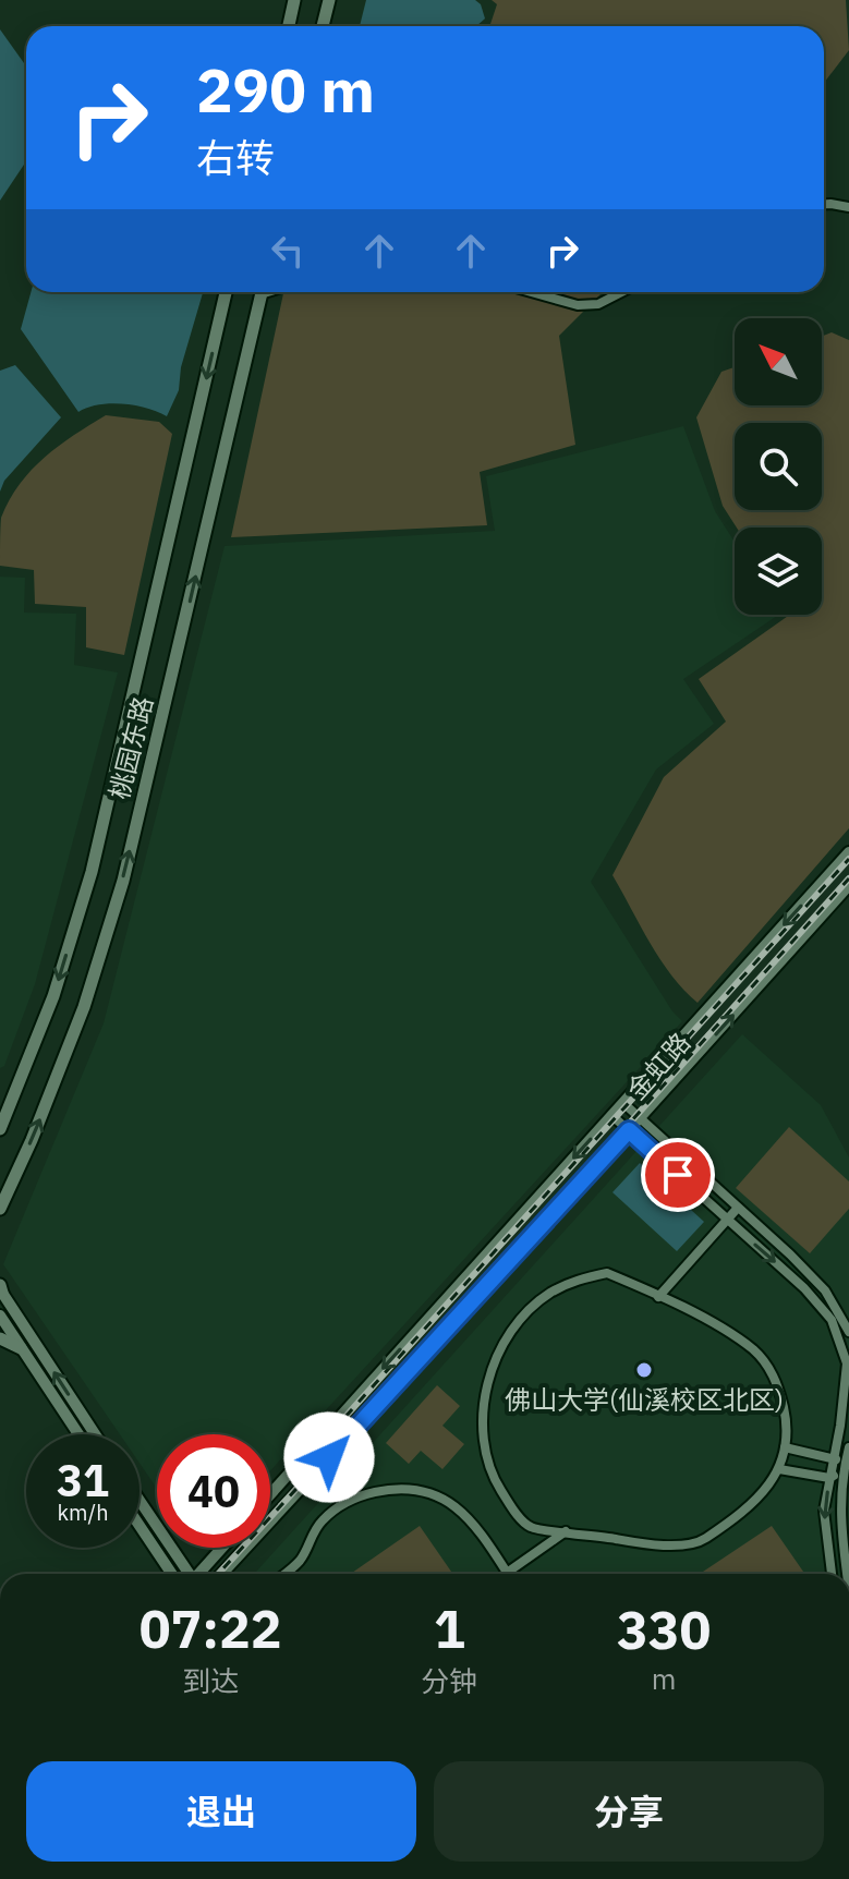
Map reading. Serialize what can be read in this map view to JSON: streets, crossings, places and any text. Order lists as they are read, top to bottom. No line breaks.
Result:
{"streets":{"main road":["桃园东路"],"street":["金虹路"]},"places":["佛山大学(仙溪校区北区)"],"north":"top left","page":{"turn":["290 m","右转"],"speed":"31 km/h","limit":"40","eta":["07:22","到达","1","分钟","330","m"],"buttons":["退出","分享"]}}
